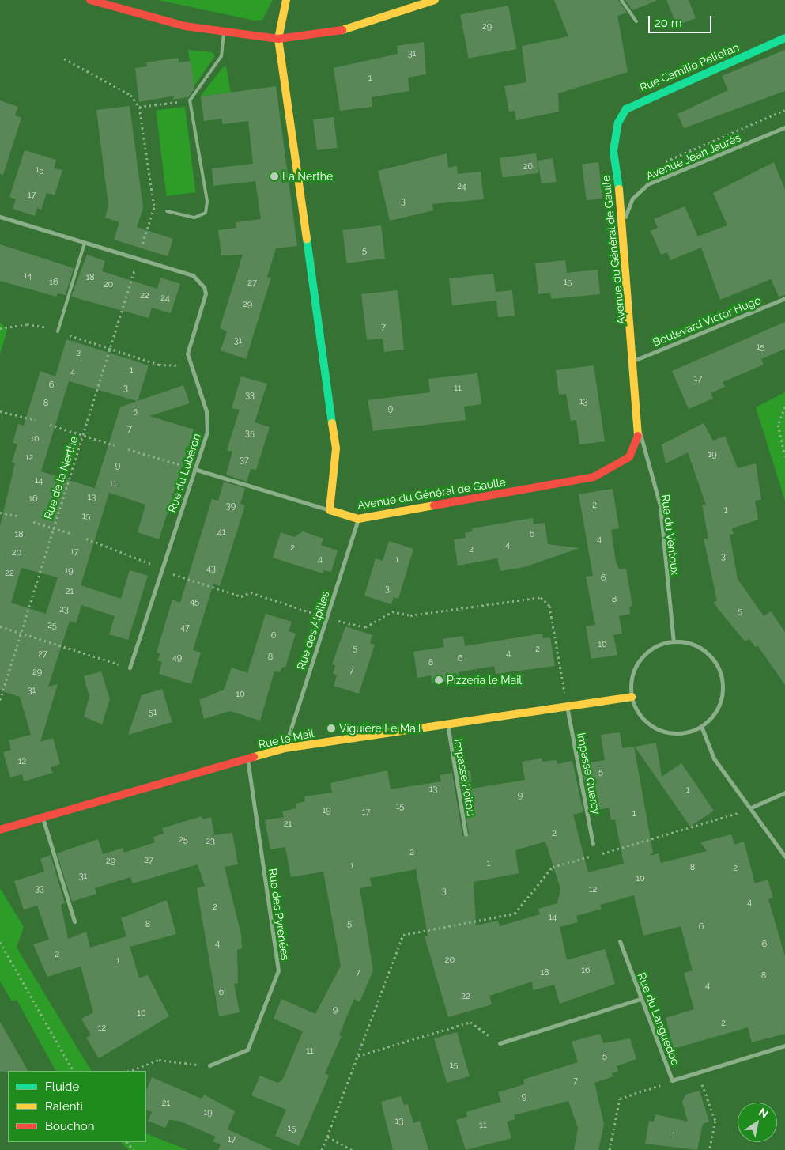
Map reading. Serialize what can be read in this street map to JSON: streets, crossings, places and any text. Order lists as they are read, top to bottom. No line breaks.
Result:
{"streets":{"street":["Rue Camille Pelletan","Avenue Jean Jaurès","Avenue du Général de Gaulle","Boulevard Victor Hugo","Rue du Lubéron","Rue du Ventoux","Rue des Alpilles","Rue le Mail","Impasse Quercy","Impasse Poitou","Rue des Pyrénées","Rue du Languedoc"],"path":["Rue de la Nerthe"]},"crossings":[["Rue Camille Pelletan","Avenue du Général de Gaulle"],["Avenue Jean Jaurès","Avenue du Général de Gaulle"],["Avenue du Général de Gaulle","Boulevard Victor Hugo"],["Avenue du Général de Gaulle","Rue du Ventoux"],["Avenue du Général de Gaulle","Rue des Alpilles"],["Rue du Lubéron","Rue de la Nerthe"],["Rue du Ventoux","Rue le Mail"],["Rue des Alpilles","Rue le Mail"],["Rue le Mail","Impasse Quercy"],["Rue le Mail","Impasse Poitou"],["Rue le Mail","Rue des Pyrénées"]],"places":["La Nerthe","Pizzeria le Mail","Viguière Le Mail"],"house_numbers":["29","31","1","26","15","24","17","3","5","14","18","16","15","27","20","22","24","29","7","31","15","2","1","4","17","6","3","11","33","13","8","9","5","7","35","10","19","12","37","9","14","11","13","16","2","39","1","15","41","18","6","4","4","2","2","17","20","3","4","1","43","19","22","6","3","21","8","45","23","5","25","47","6","10","5","2","4","27","8","49","6","8","7","29","31","10","51","12","5","13","1","9","15","19","17","1","21","2","25","23","2","27","29","1","1","8","2","31","10","33","12","3","4","2","14","5","8","6","4","6","2","20","1","16","7","18","8","4","6","22","9","10","2","12","11","5","15","7","9","21","19","13","11","15","1","17"],"legend":["Fluide","Ralenti","Bouchon"],"scale_bar":"20 m","north":"top right"}
